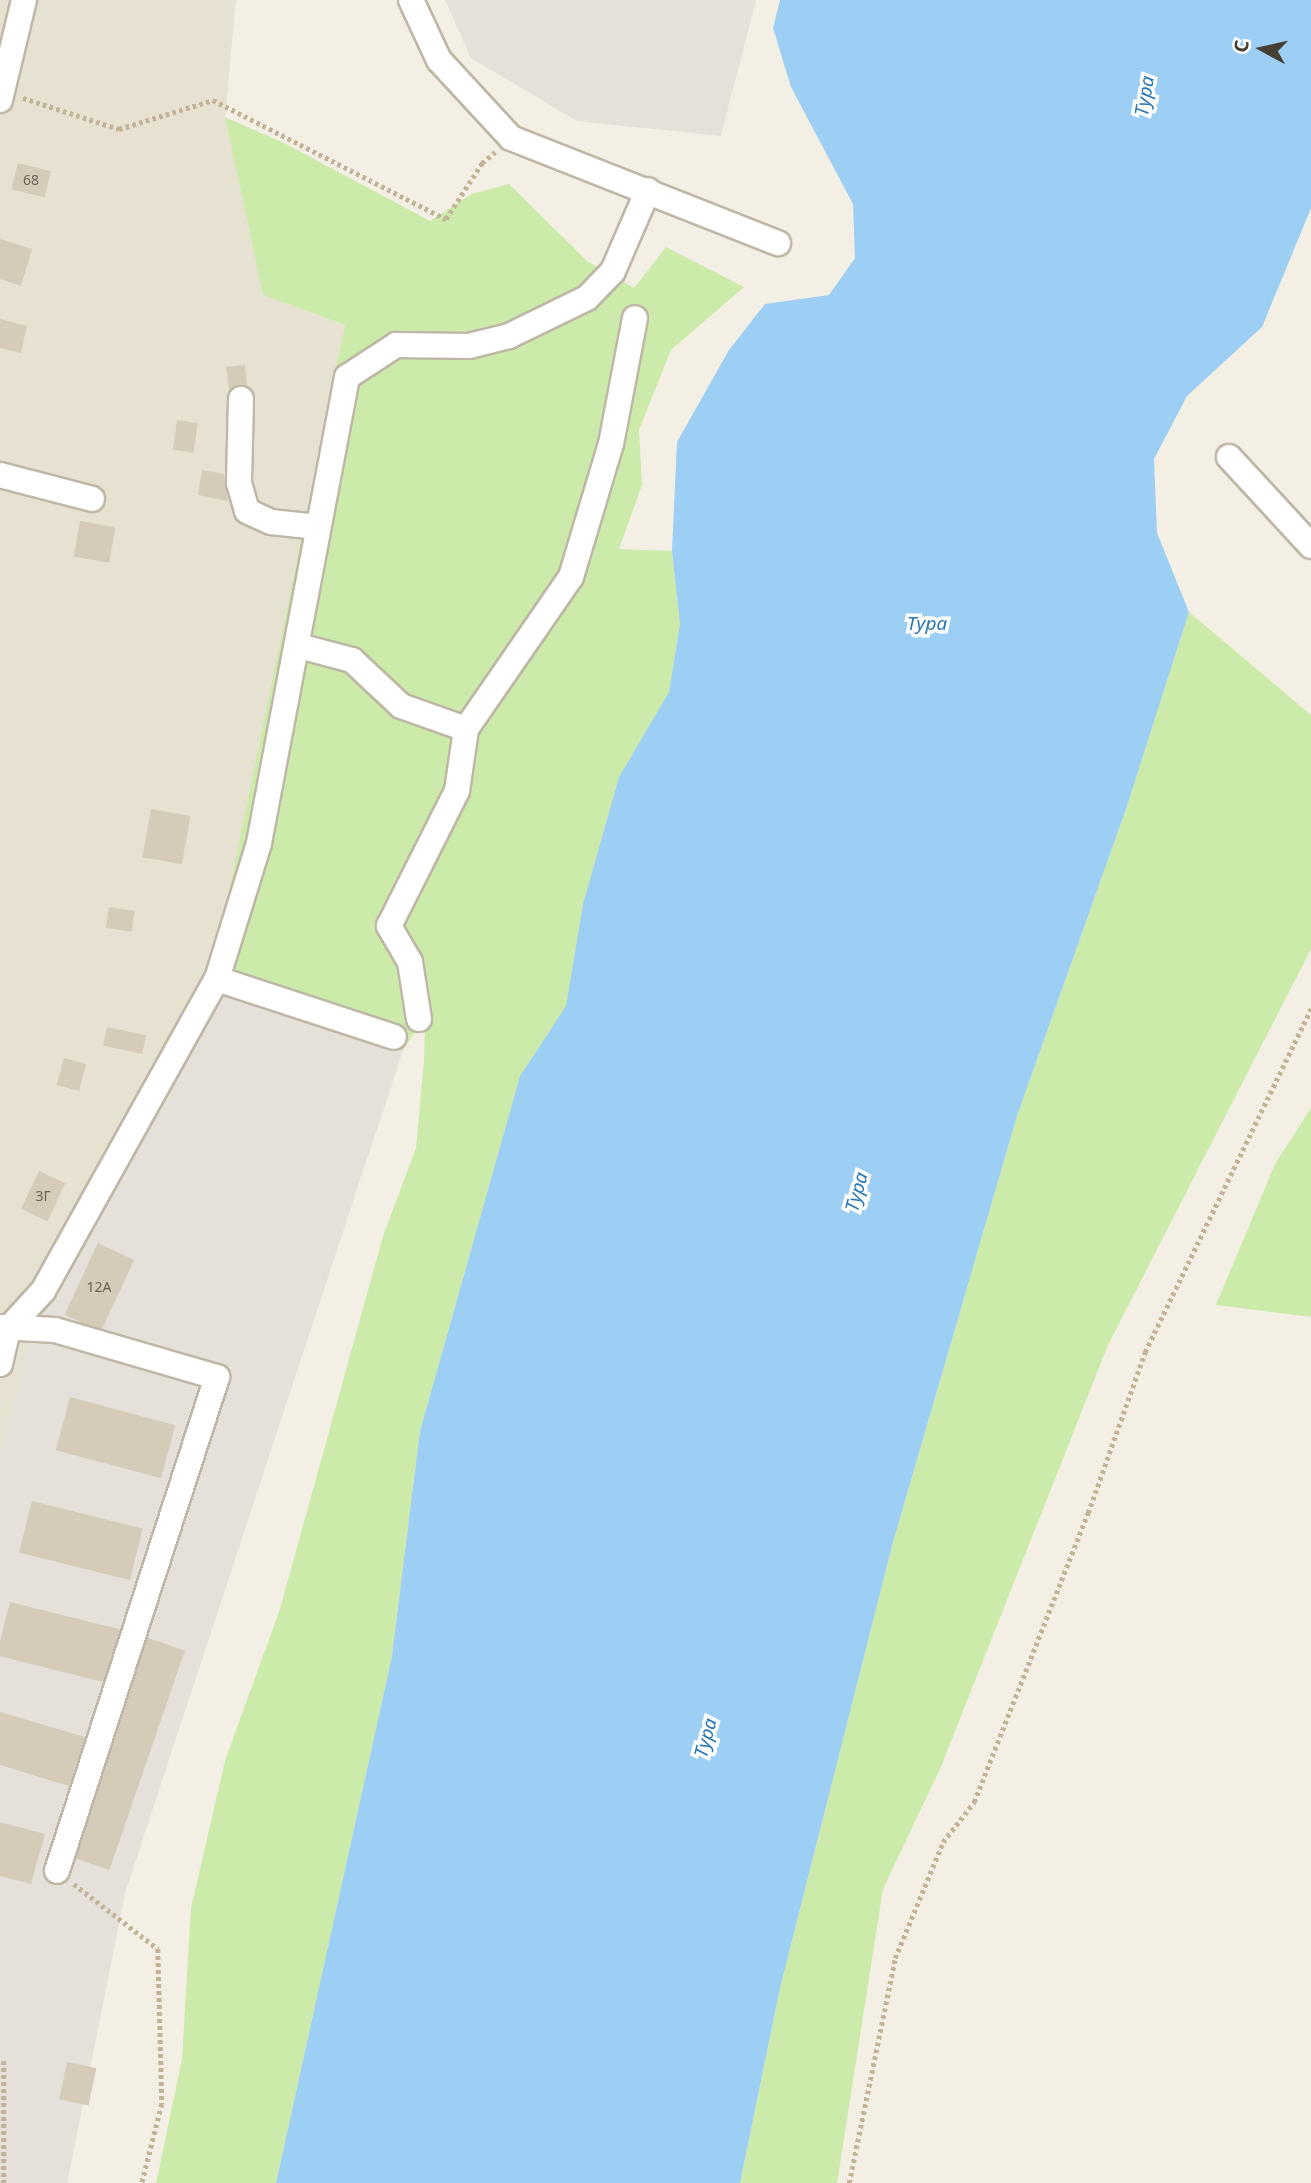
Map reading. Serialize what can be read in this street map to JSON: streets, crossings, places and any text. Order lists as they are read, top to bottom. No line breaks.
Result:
{"water":["Тура"],"house_numbers":["68","3Г","12А"],"north":"left"}
